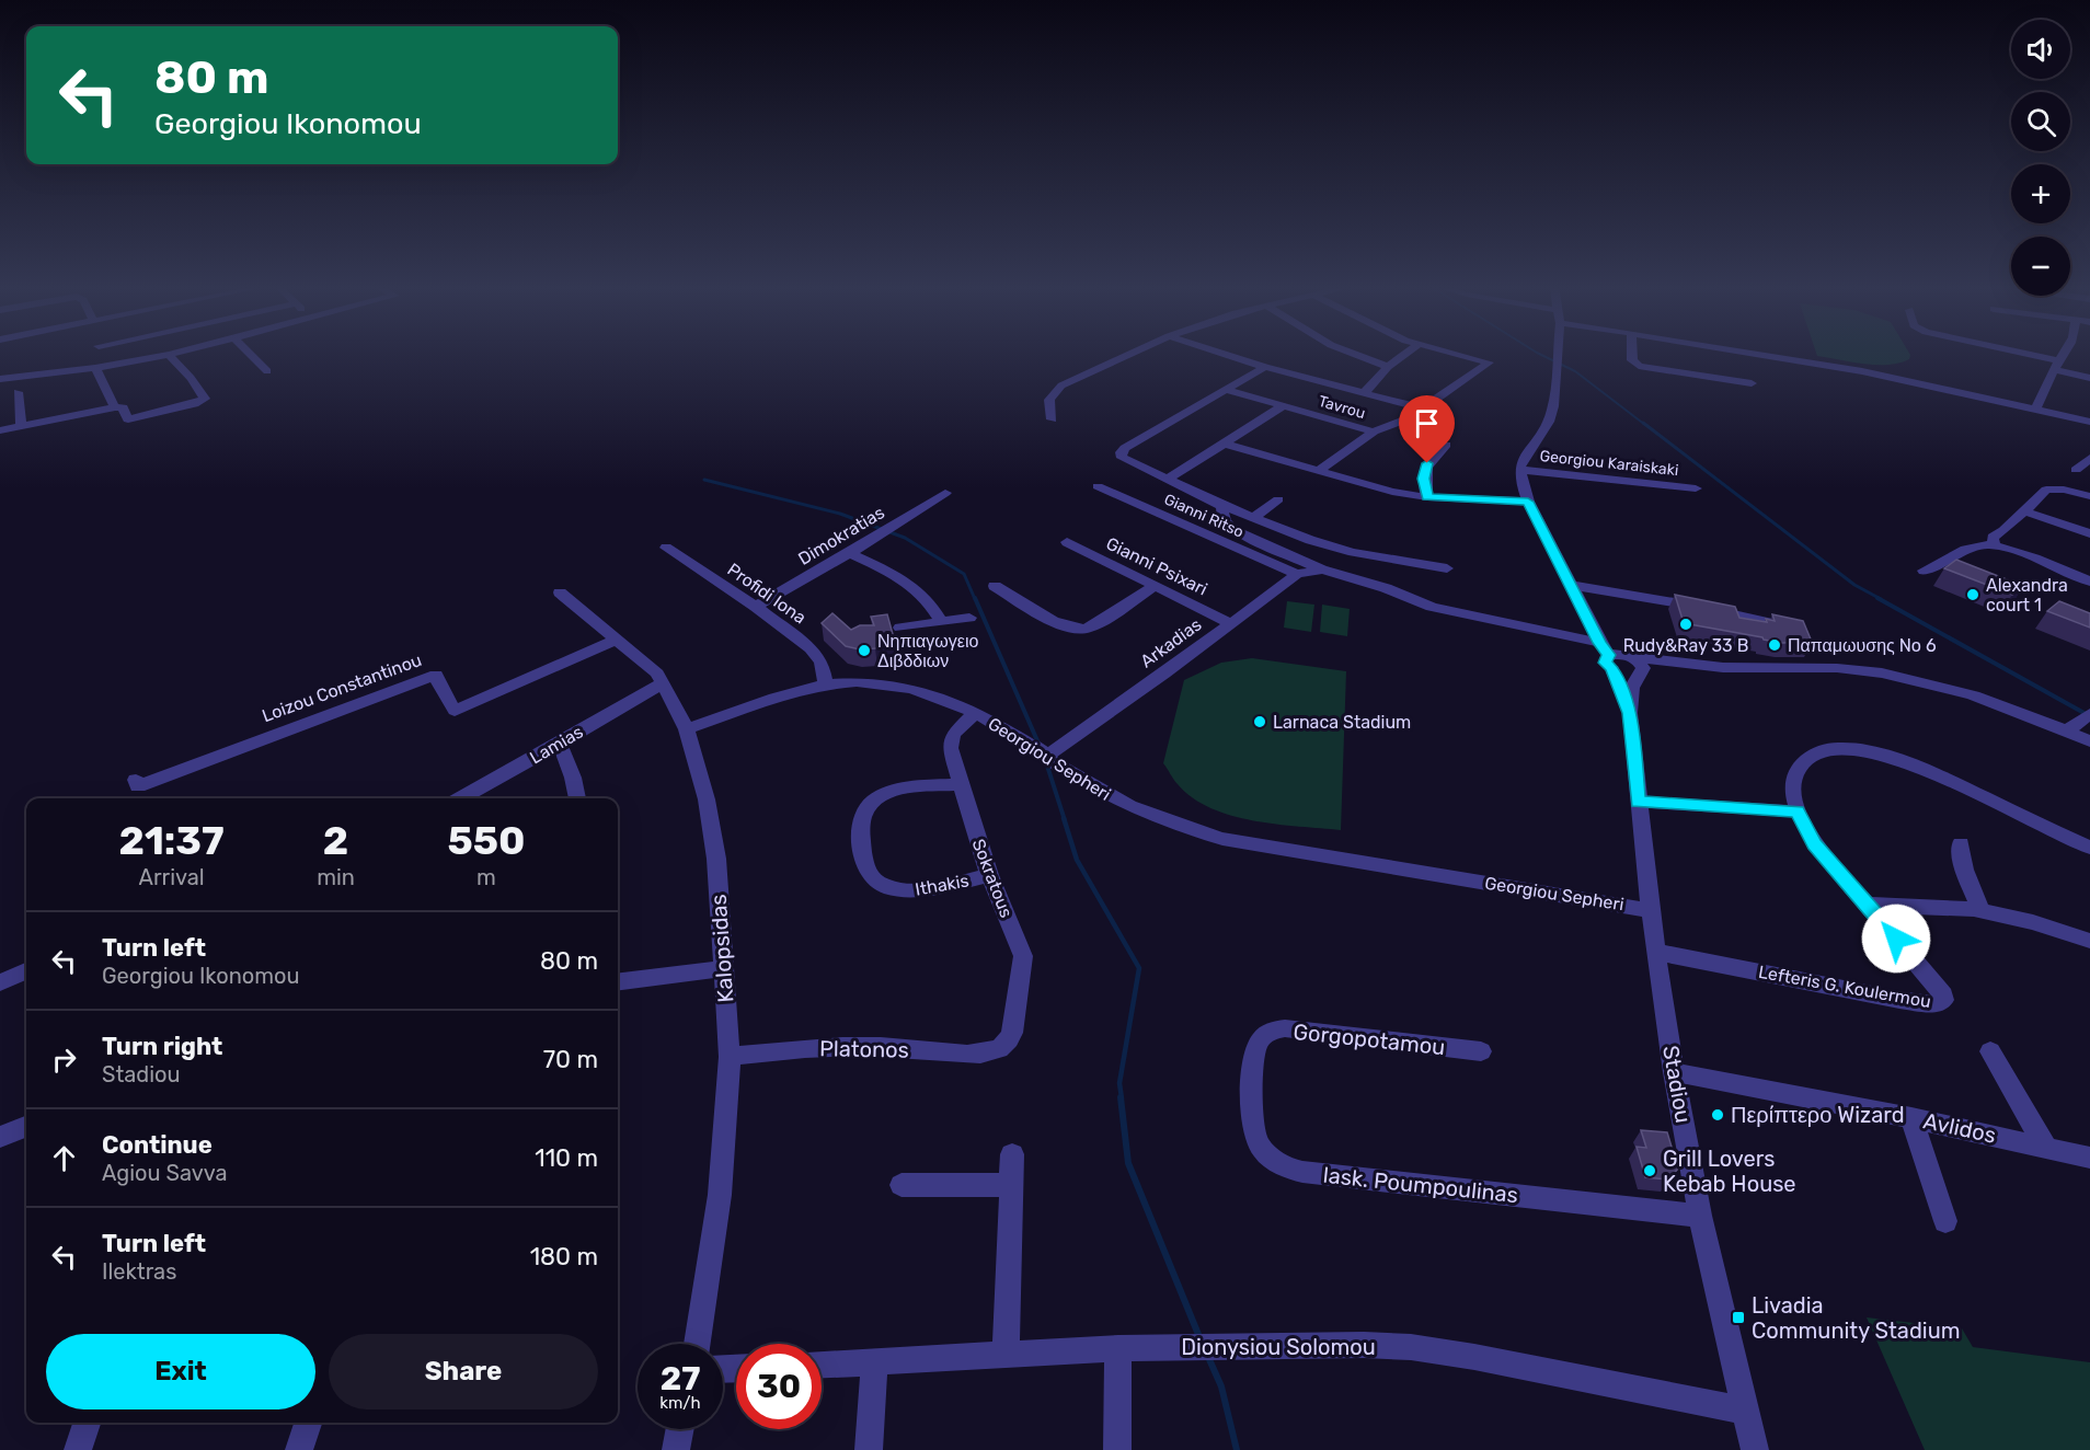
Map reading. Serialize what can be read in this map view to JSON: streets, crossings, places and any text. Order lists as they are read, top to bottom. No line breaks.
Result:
{"streets":{"street":["Tavrou","Georgiou Karaiskaki","Gianni Ritso","Dimokratias","Gianni Psixari","Profidi Iona","Arkadias","Loizou Constantinou","Lamias","Georgiou Sepheri","Sokratous","Ithakis","Kalopsidas","Lefteris G. Koulermou","Gorgopotamou","Platonos","Stadiou","Avlidos","lask. Poumpoulinas","Dionysiou Solomou"]},"crossings":[["Georgiou Karaiskaki","Stadiou"],["Gianni Ritso","Arkadias"],["Dimokratias","Profidi Iona"],["Gianni Psixari","Arkadias"],["Profidi Iona","Georgiou Sepheri"],["Arkadias","Georgiou Sepheri"],["Loizou Constantinou","Kalopsidas"],["Lamias","Kalopsidas"],["Georgiou Sepheri","Sokratous"],["Georgiou Sepheri","Kalopsidas"],["Georgiou Sepheri","Stadiou"],["Sokratous","Ithakis"],["Sokratous","Platonos"],["Kalopsidas","Platonos"],["Lefteris G. Koulermou","Stadiou"],["Gorgopotamou","lask. Poumpoulinas"],["Stadiou","Avlidos"],["Stadiou","lask. Poumpoulinas"],["Stadiou","Dionysiou Solomou"]],"places":{"other":["Alexandra court 1","Rudy&Ray 33 B","Παπαμωυσης No 6","Νηπιαγωγειο Διβδδιων","Larnaca Stadium","Περίπτερο Wizard","Grill Lovers Kebab House"],"transit":["Livadia Community Stadium"]},"page":{"map_buttons":["+","−"],"turn":["80 m","Georgiou Ikonomou"],"eta":["21:37","Arrival","2","min","550","m"],"list":[{"name":"Turn left","note":"Georgiou Ikonomou","value":"80 m"},{"name":"Turn right","note":"Stadiou","value":"70 m"},{"name":"Continue","note":"Agiou Savva","value":"110 m"},{"name":"Turn left","note":"Ilektras","value":"180 m"}],"buttons":["Exit","Share"],"speed":"27 km/h","limit":"30"}}
